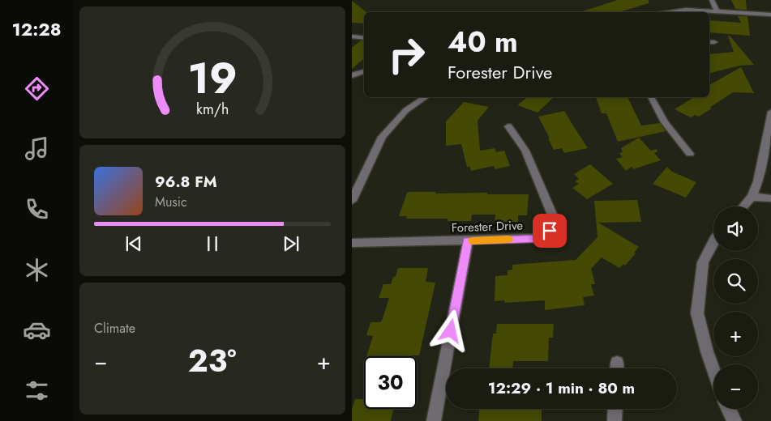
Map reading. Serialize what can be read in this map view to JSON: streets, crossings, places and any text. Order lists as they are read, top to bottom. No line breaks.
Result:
{"streets":{"street":["Forester Drive"]},"page":{"tabs":"12:28","turn":["40 m","Forester Drive"],"song":["96.8 FM","Music"],"map_buttons":["+","−"],"tile":"Climate","heat":["−","23°","+"],"limit":"30","trip":"12:29 · 1 min · 80 m","gauge":["19","km/h"]}}
